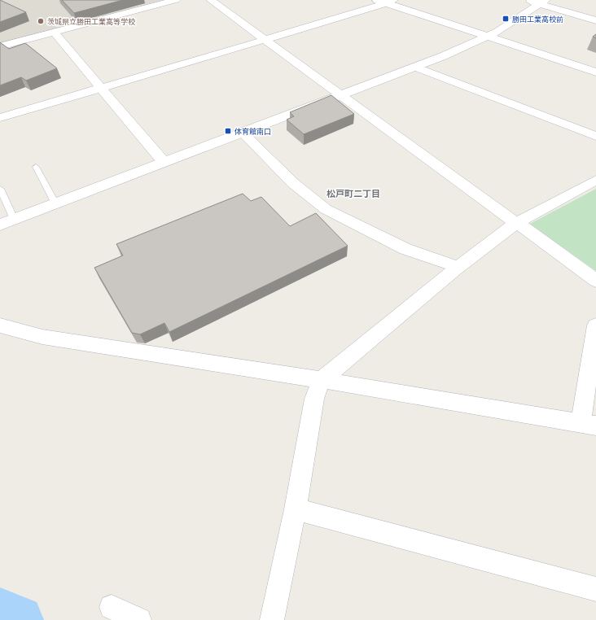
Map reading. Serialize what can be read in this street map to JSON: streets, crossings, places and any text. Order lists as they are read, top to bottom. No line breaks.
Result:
{"districts":["松戸町二丁目"],"places":{"transit":["勝田工業高校前","体育館南口"],"other":["茨城県立勝田工業高等学校"]}}
